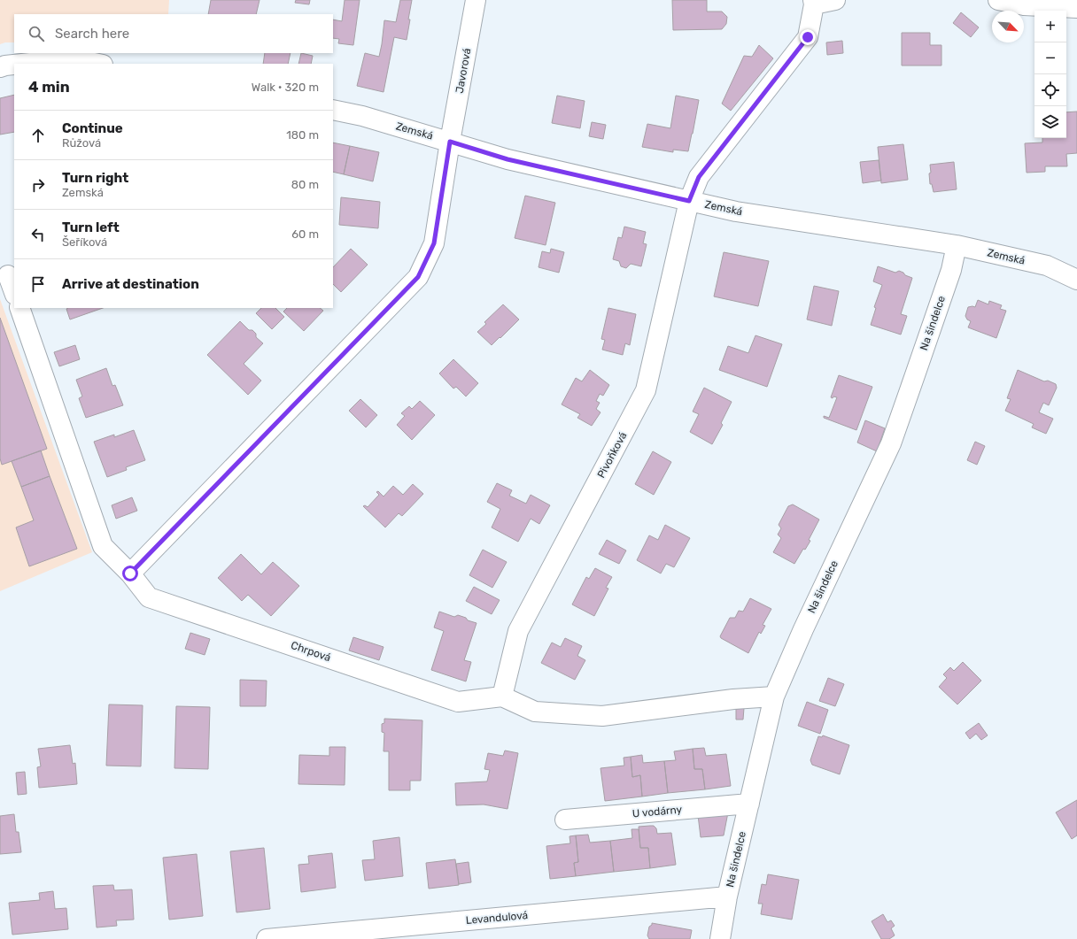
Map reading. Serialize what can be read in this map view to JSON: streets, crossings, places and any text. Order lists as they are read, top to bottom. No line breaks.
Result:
{"streets":{"street":["Javorová","Zemská","Na šindelce","Pivoňková","Chrpová","U vodárny","Levandulová"]},"crossings":[["Javorová","Zemská"],["Javorová","Chrpová"],["Zemská","Na šindelce"],["Zemská","Pivoňková"],["Na šindelce","U vodárny"],["Na šindelce","Levandulová"],["Pivoňková","Chrpová"]],"north":"bottom right","page":{"map_buttons":["+","−"],"search":"Search here","heading":["4 min","Walk · 320 m"],"list":[["Continue","Růžová","180 m"],["Turn right","Zemská","80 m"],["Turn left","Šeříková","60 m"],"Arrive at destination"]}}
